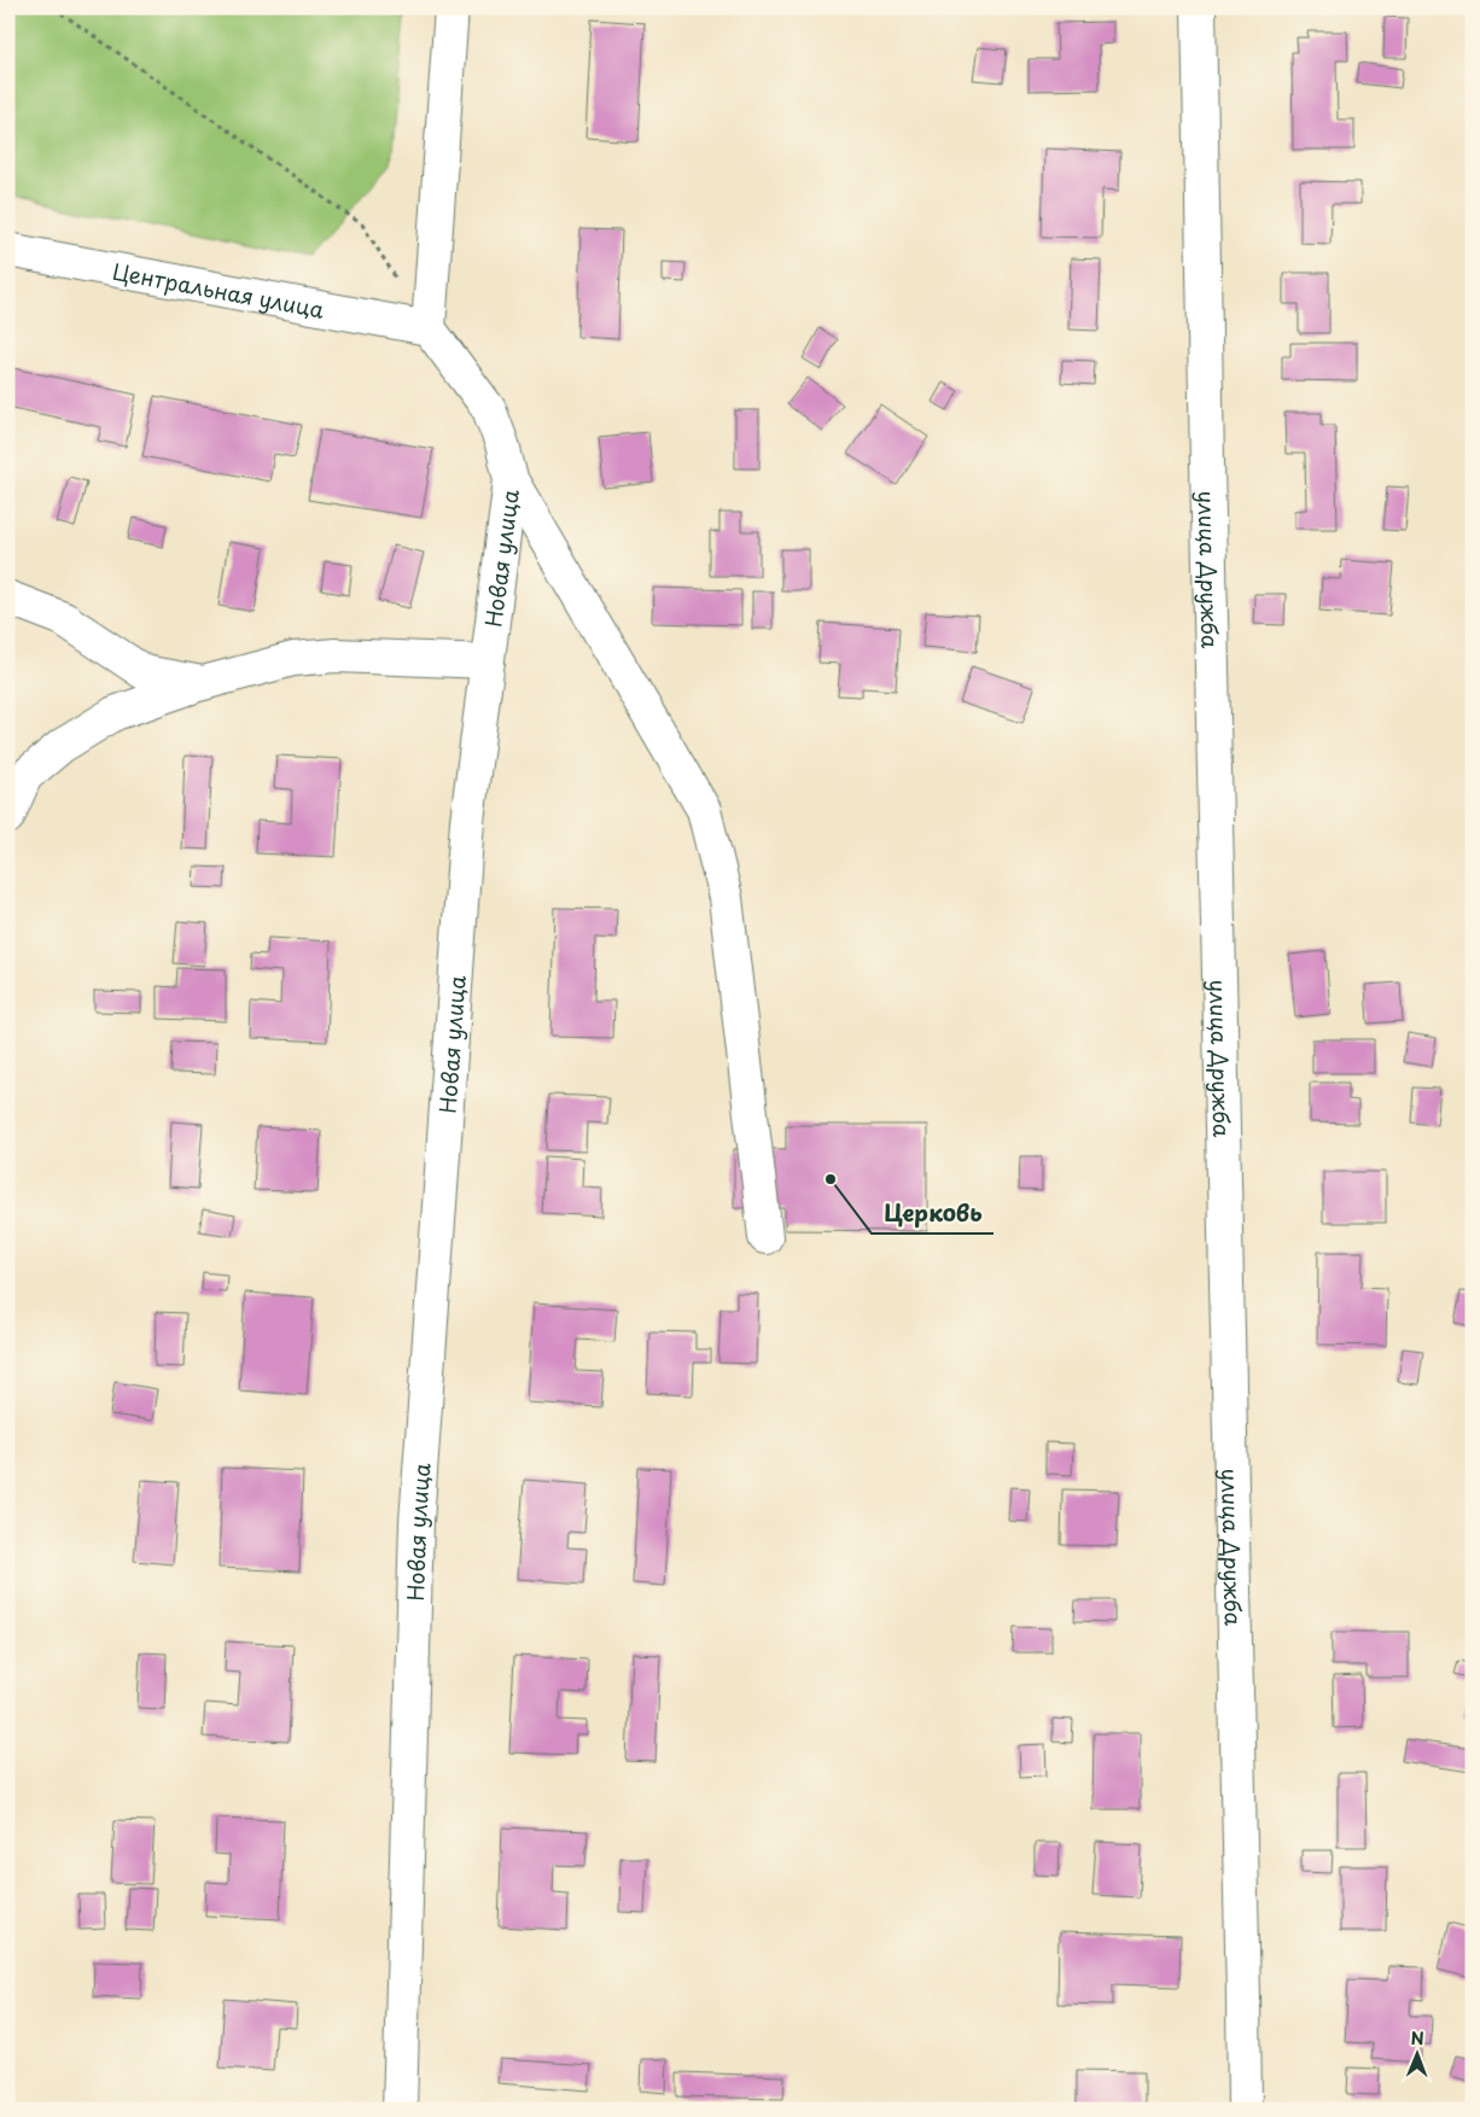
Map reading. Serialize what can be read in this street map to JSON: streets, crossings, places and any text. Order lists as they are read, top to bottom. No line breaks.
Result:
{"streets":{"street":["Центральная улица","Новая улица","улица Дружба"]},"crossings":[["Центральная улица","Новая улица"]],"places":["Церковь"],"north":"top"}
